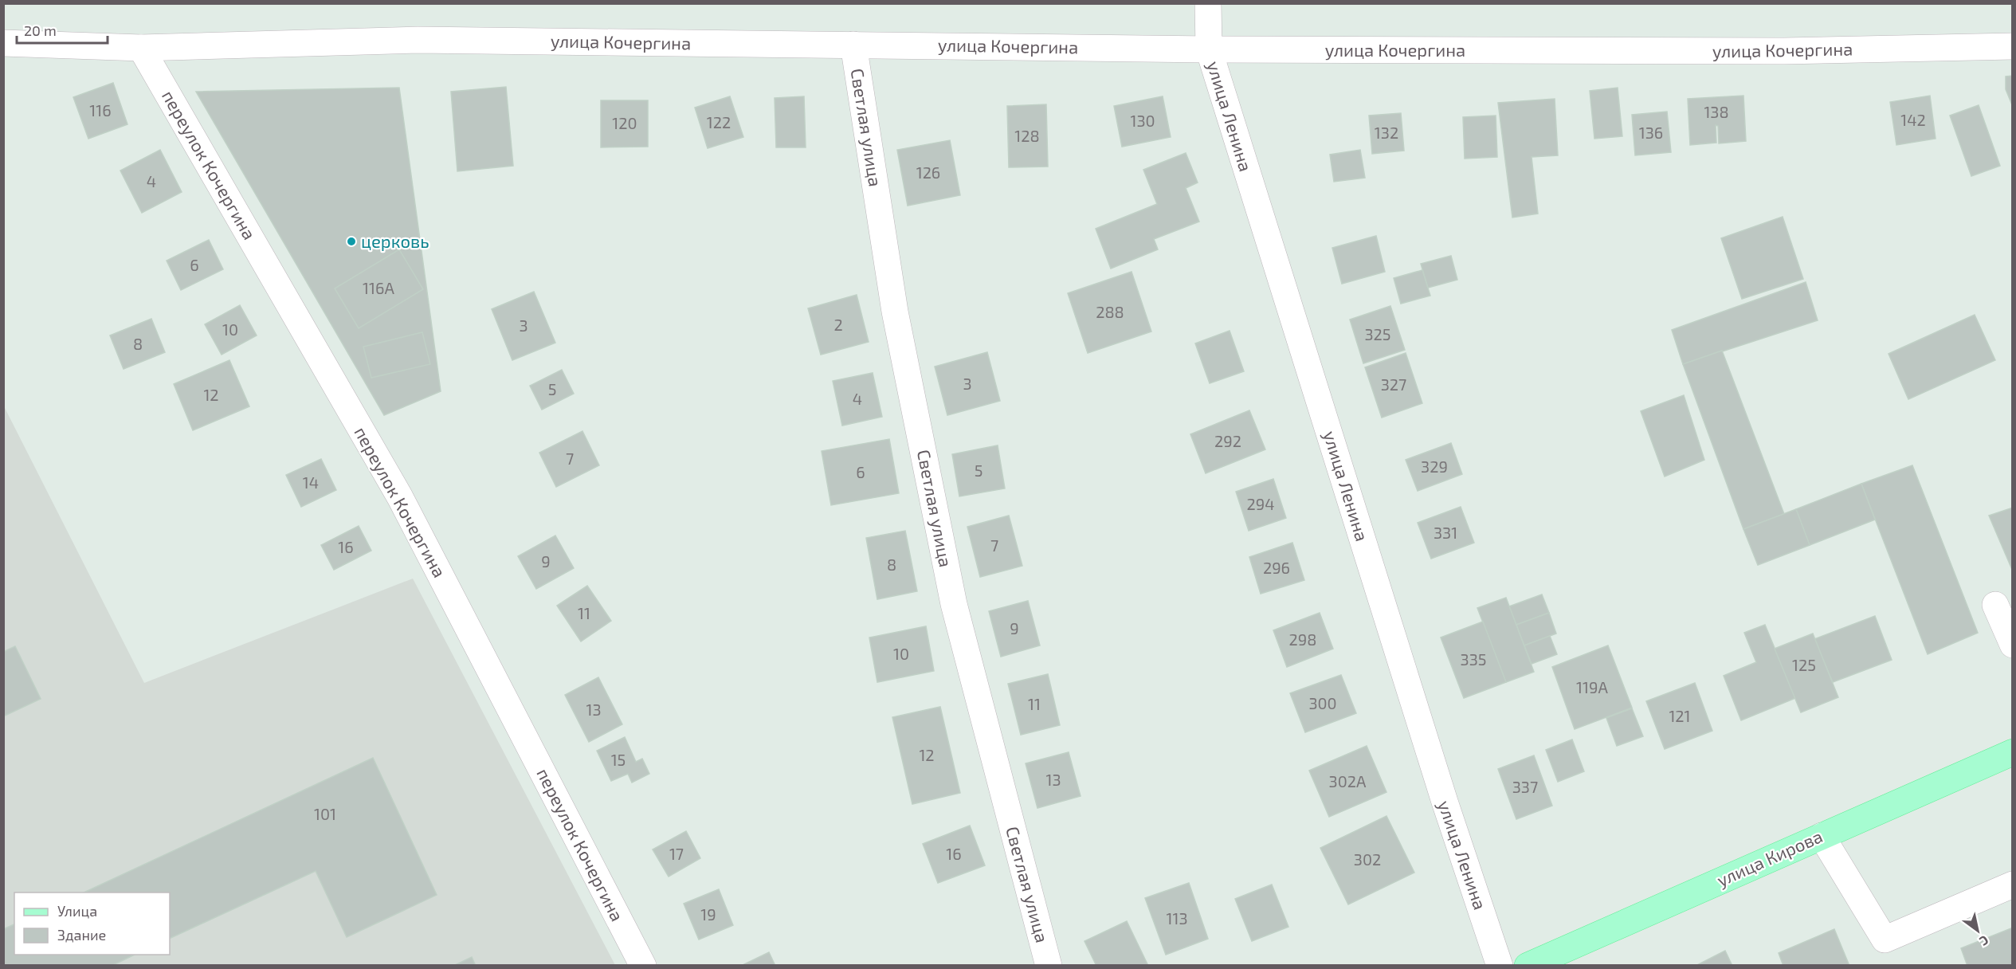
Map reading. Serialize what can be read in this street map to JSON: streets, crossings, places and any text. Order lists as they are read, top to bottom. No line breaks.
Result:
{"streets":{"main road":["улица Кирова"],"street":["улица Кочергина","улица Ленина","Светлая улица","переулок Кочергина"]},"crossings":[["улица Кочергина","улица Ленина"],["улица Кочергина","Светлая улица"],["улица Кочергина","переулок Кочергина"]],"places":["церковь"],"house_numbers":["116","138","142","130","122","120","132","136","128","126","4","6","116А","288","2","3","10","325","8","3","327","5","12","4","292","7","329","5","6","14","294","331","7","16","9","8","296","11","9","298","10","335","125","119А","300","11","13","121","12","15","13","302А","337","101","17","16","302","19","113"],"legend":["Улица","Здание"],"scale_bar":"20 m","north":"bottom right"}
